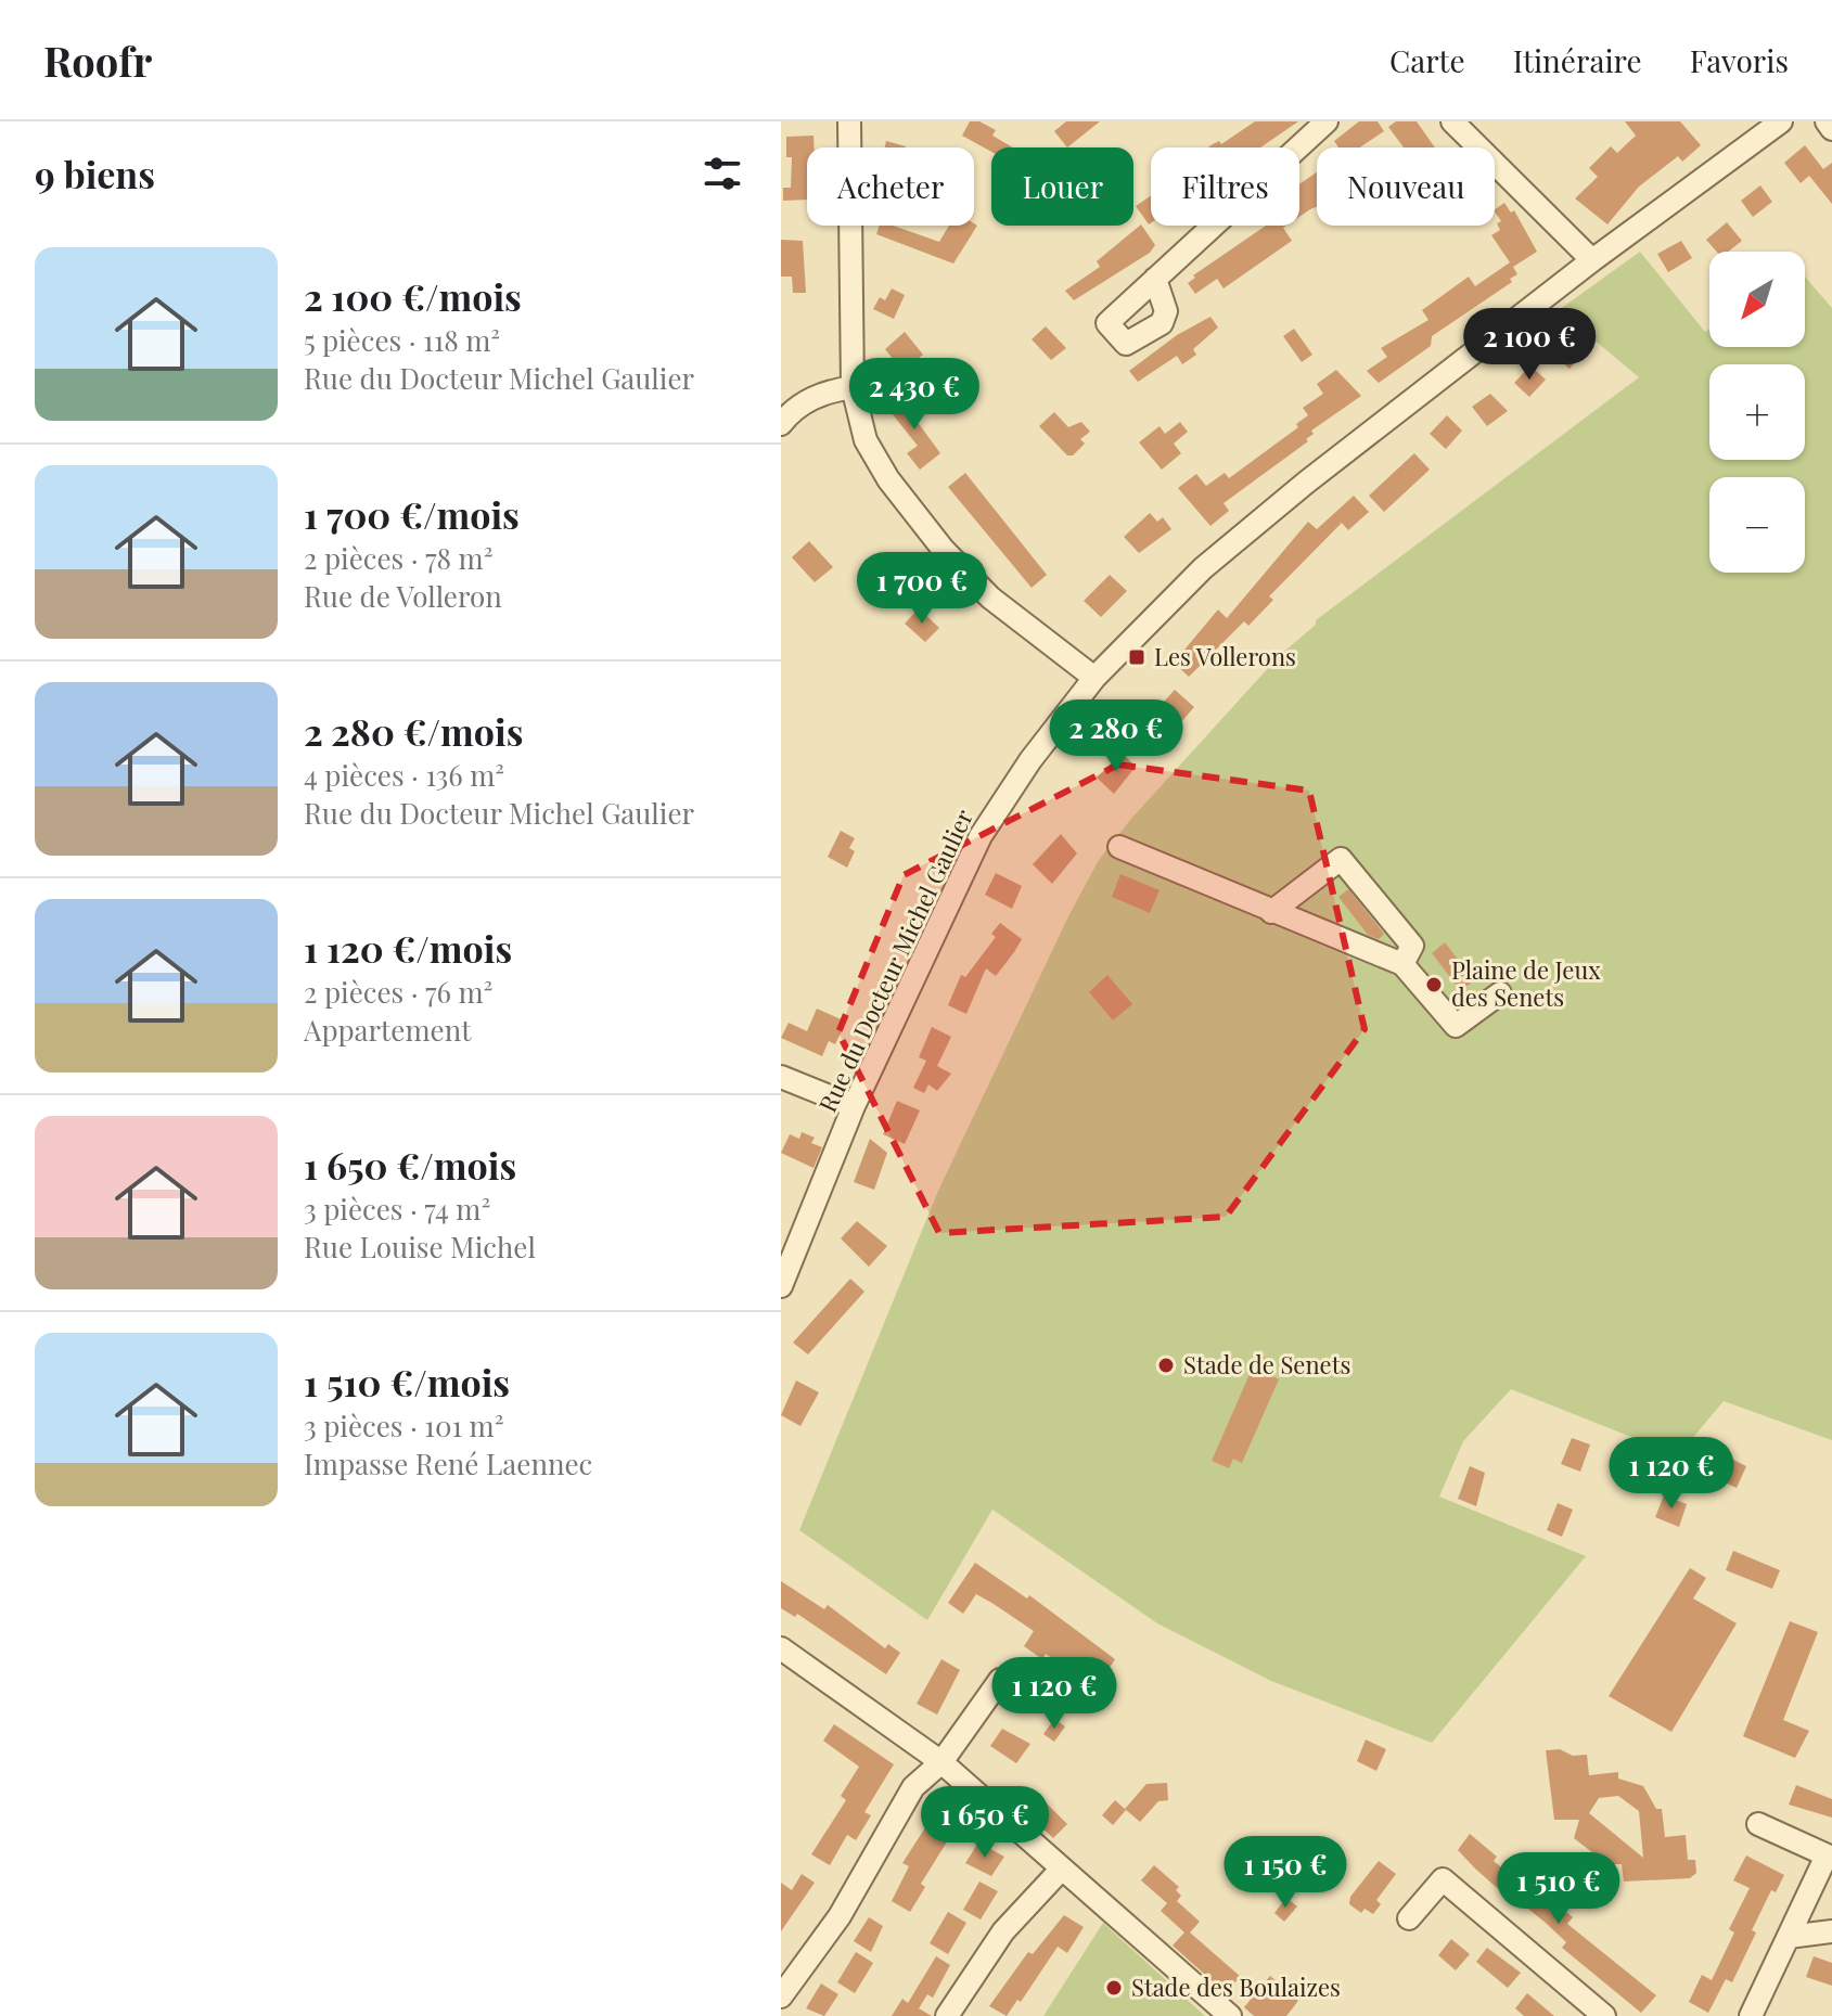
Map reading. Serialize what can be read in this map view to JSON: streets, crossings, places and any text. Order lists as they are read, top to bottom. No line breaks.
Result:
{"streets":{"street":["Rue du Docteur Michel Gaulier"]},"places":{"transit":["Les Vollerons"],"other":["Plaine de Jeux des Senets","Stade de Senets","Stade des Boulaizes"]},"north":"bottom left","page":{"header":"Roofr","nav":["Carte","Itinéraire","Favoris"],"heading":"9 biens","chip":["Acheter","Louer","Filtres","Nouveau"],"list":[{"name":"2 100 €/mois","note":"5 pièces · 118 m² · Rue du Docteur Michel Gaulier"},{"name":"1 700 €/mois","note":"2 pièces · 78 m² · Rue de Volleron"},{"name":"2 280 €/mois","note":"4 pièces · 136 m² · Rue du Docteur Michel Gaulier"},{"name":"1 120 €/mois","note":"2 pièces · 76 m² · Appartement"},{"name":"1 650 €/mois","note":"3 pièces · 74 m² · Rue Louise Michel"},{"name":"1 510 €/mois","note":"3 pièces · 101 m² · Impasse René Laennec"}],"map_buttons":["+","−"],"price":["2 100 €","2 430 €","1 700 €","2 280 €","1 120 €","1 120 €","1 650 €","1 150 €","1 510 €"]}}
